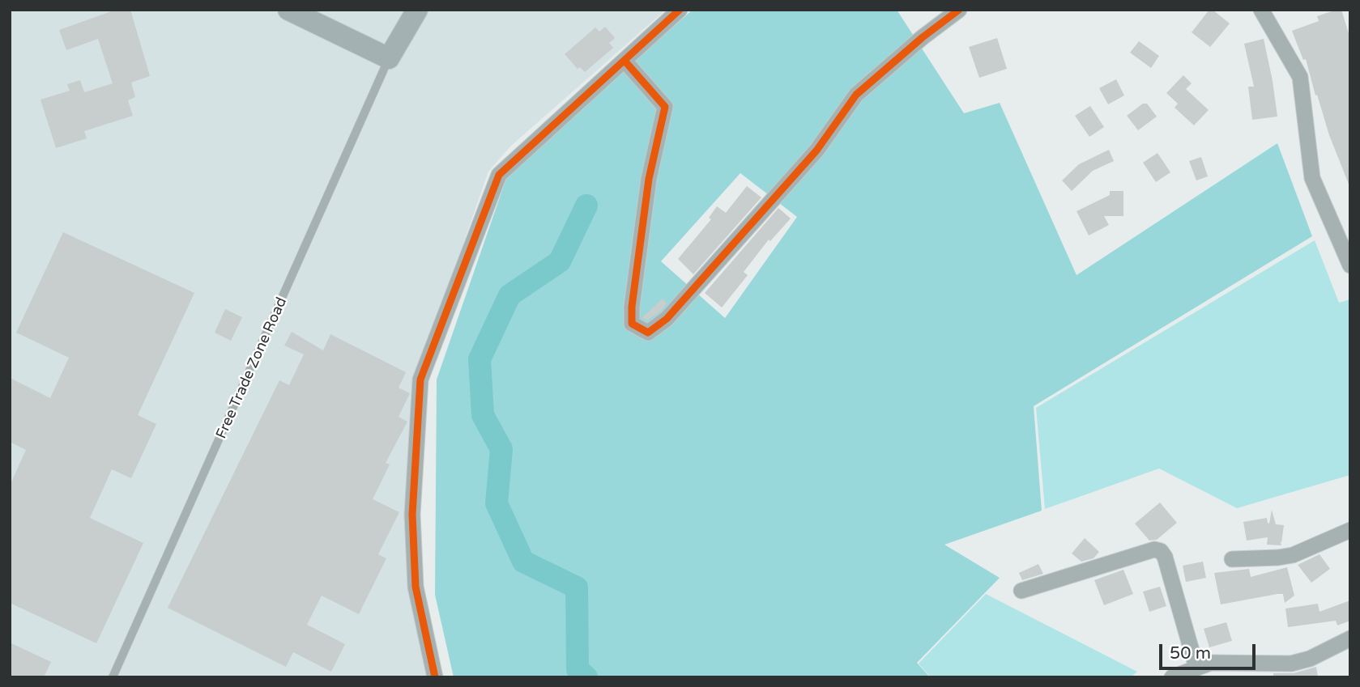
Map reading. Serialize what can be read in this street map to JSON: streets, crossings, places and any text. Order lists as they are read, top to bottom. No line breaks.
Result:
{"streets":{"street":["Free Trade Zone Road"]},"scale_bar":"50 m"}
